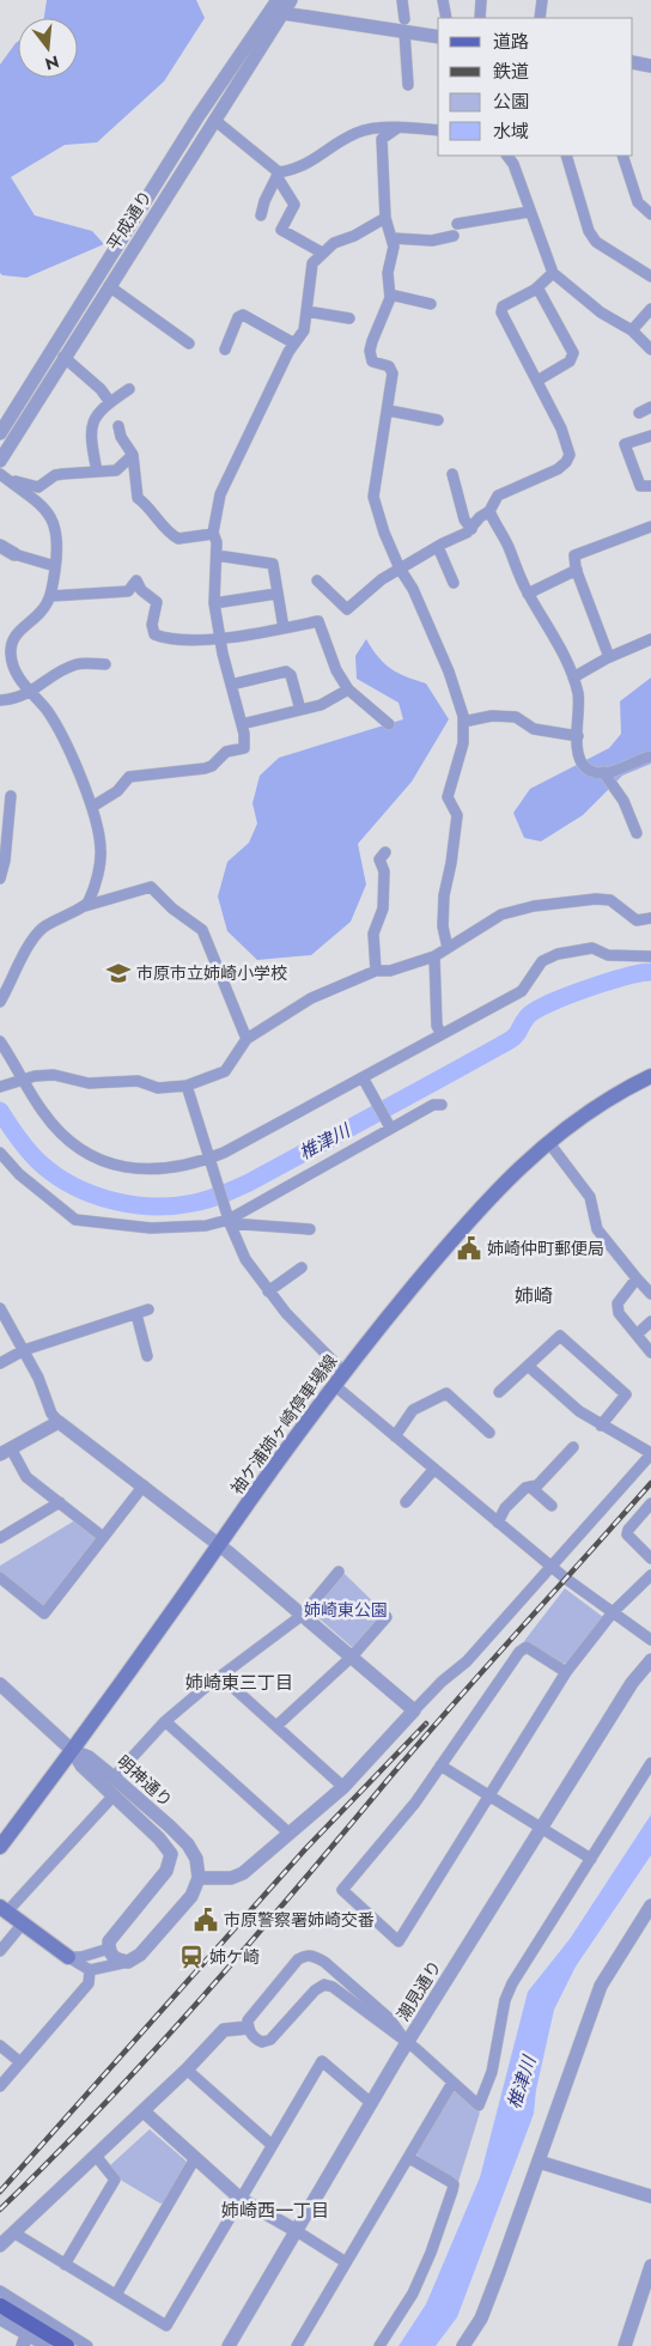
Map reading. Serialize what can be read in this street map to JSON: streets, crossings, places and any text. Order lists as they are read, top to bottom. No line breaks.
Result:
{"streets":{"main road":["袖ケ浦姉ヶ崎停車場線"],"street":["平成通り","明神通り","潮見通り"]},"crossings":[["袖ケ浦姉ヶ崎停車場線","明神通り"]],"districts":["姉崎","姉崎東三丁目","姉崎西一丁目"],"water":["椎津川"],"parks":["姉崎東公園"],"places":{"school or university":["市原市立姉崎小学校"],"public building":["姉崎仲町郵便局","市原警察署姉崎交番"],"station":["姉ケ崎"]},"legend":["道路","鉄道","公園","水域"],"north":"bottom"}
